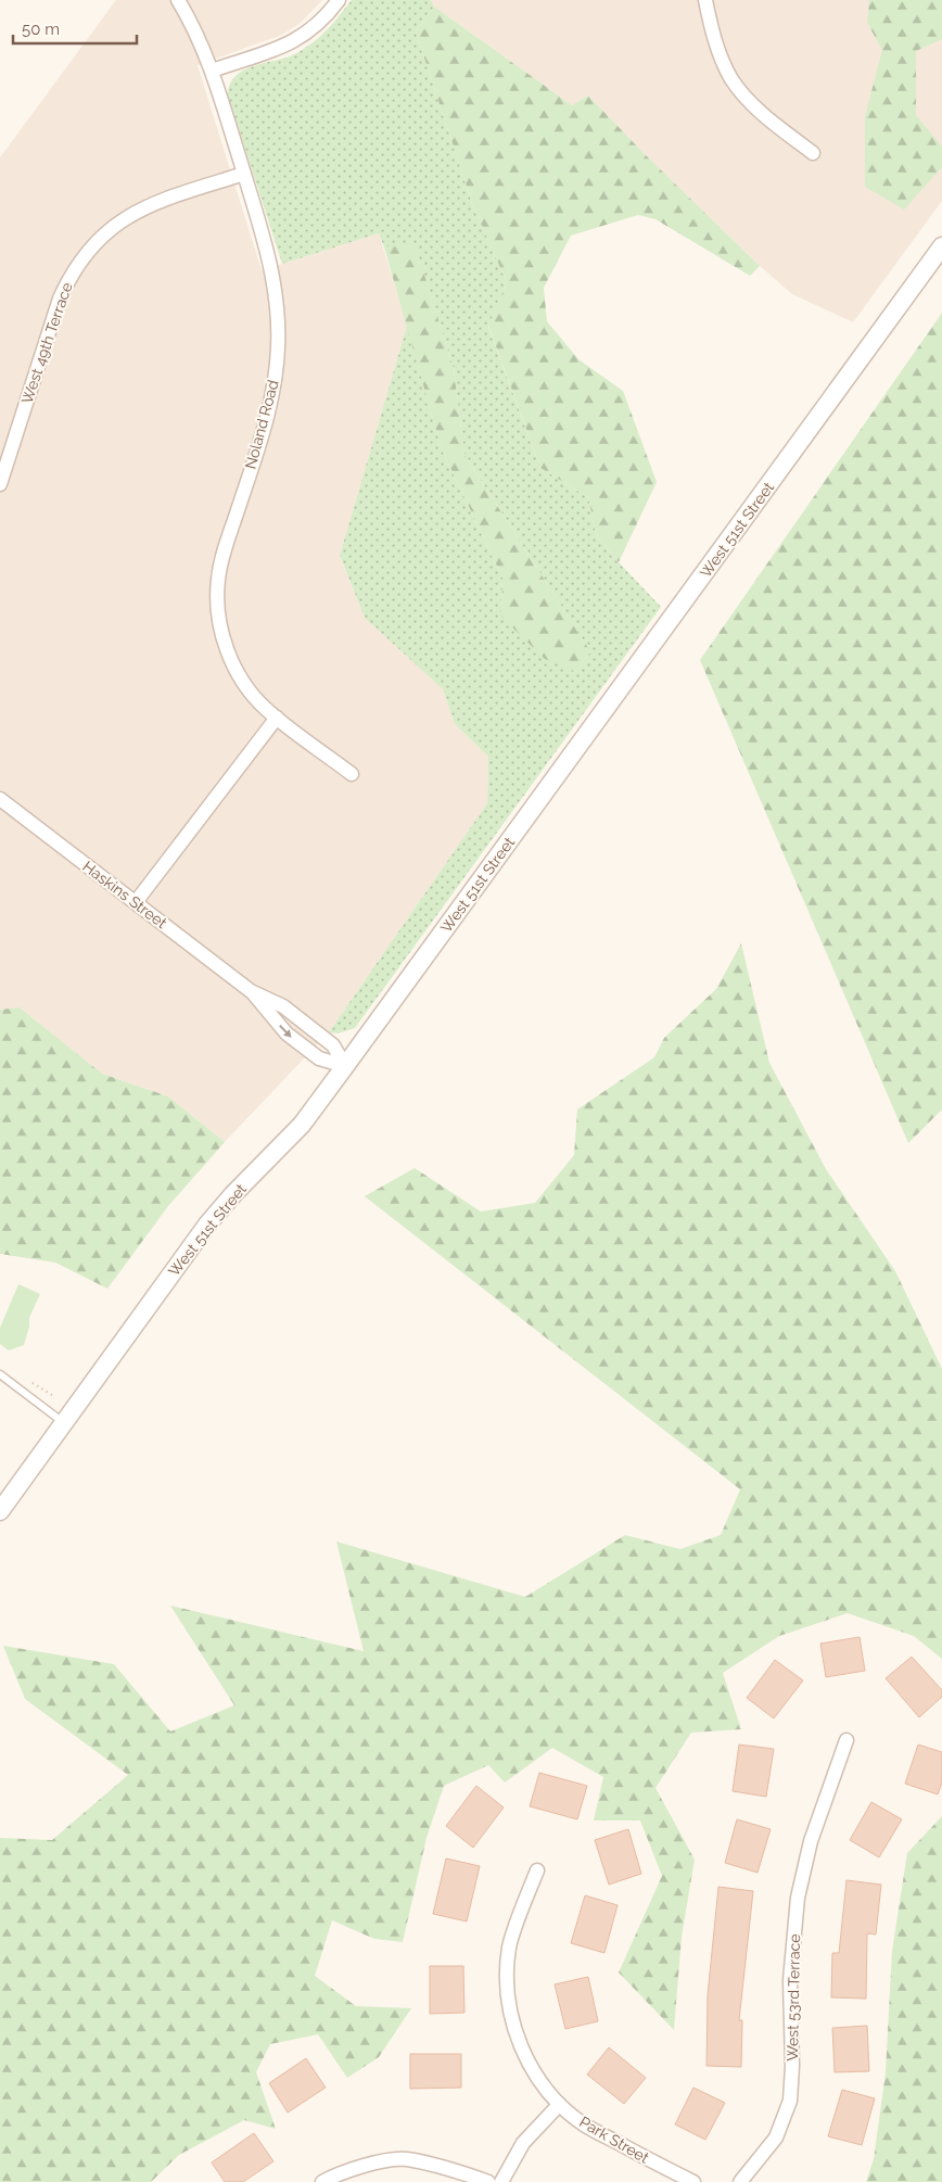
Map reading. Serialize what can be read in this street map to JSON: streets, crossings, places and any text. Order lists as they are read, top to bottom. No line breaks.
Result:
{"streets":{"street":["West 49th Terrace","Noland Road","West 51st Street","Haskins Street","West 53rd Terrace","Park Street"]},"crossings":[["West 49th Terrace","Noland Road"],["West 51st Street","Haskins Street"]],"scale_bar":"50 m"}
